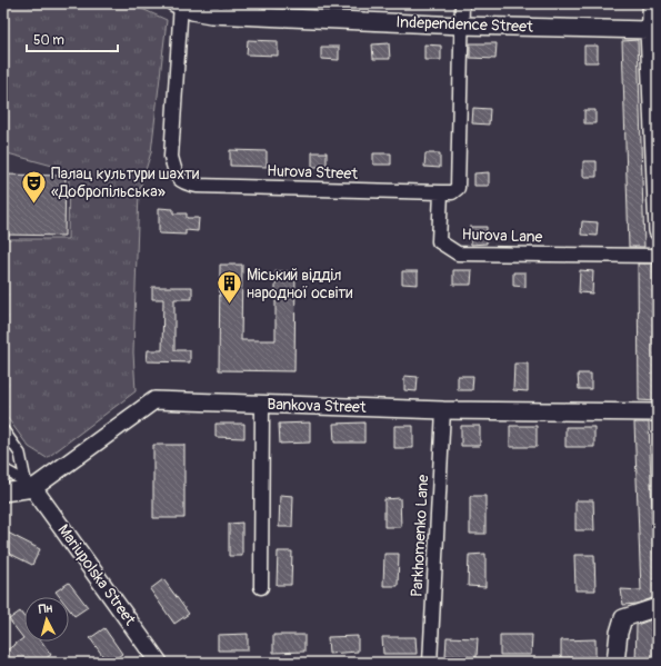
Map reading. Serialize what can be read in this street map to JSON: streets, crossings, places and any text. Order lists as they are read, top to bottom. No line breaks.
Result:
{"streets":{"street":["Independence Street","Hurova Street","Hurova Lane","Bankova Street","Parkhomenko Lane","Mariupolska Street"]},"crossings":[["Independence Street","Hurova Street"],["Hurova Street","Hurova Lane"],["Bankova Street","Parkhomenko Lane"],["Bankova Street","Mariupolska Street"]],"places":{"theatre":["Палац культури шахти «Добропільська»"],"building":["Міський відділ народної освіти"]},"scale_bar":"50 m","north":"top"}
